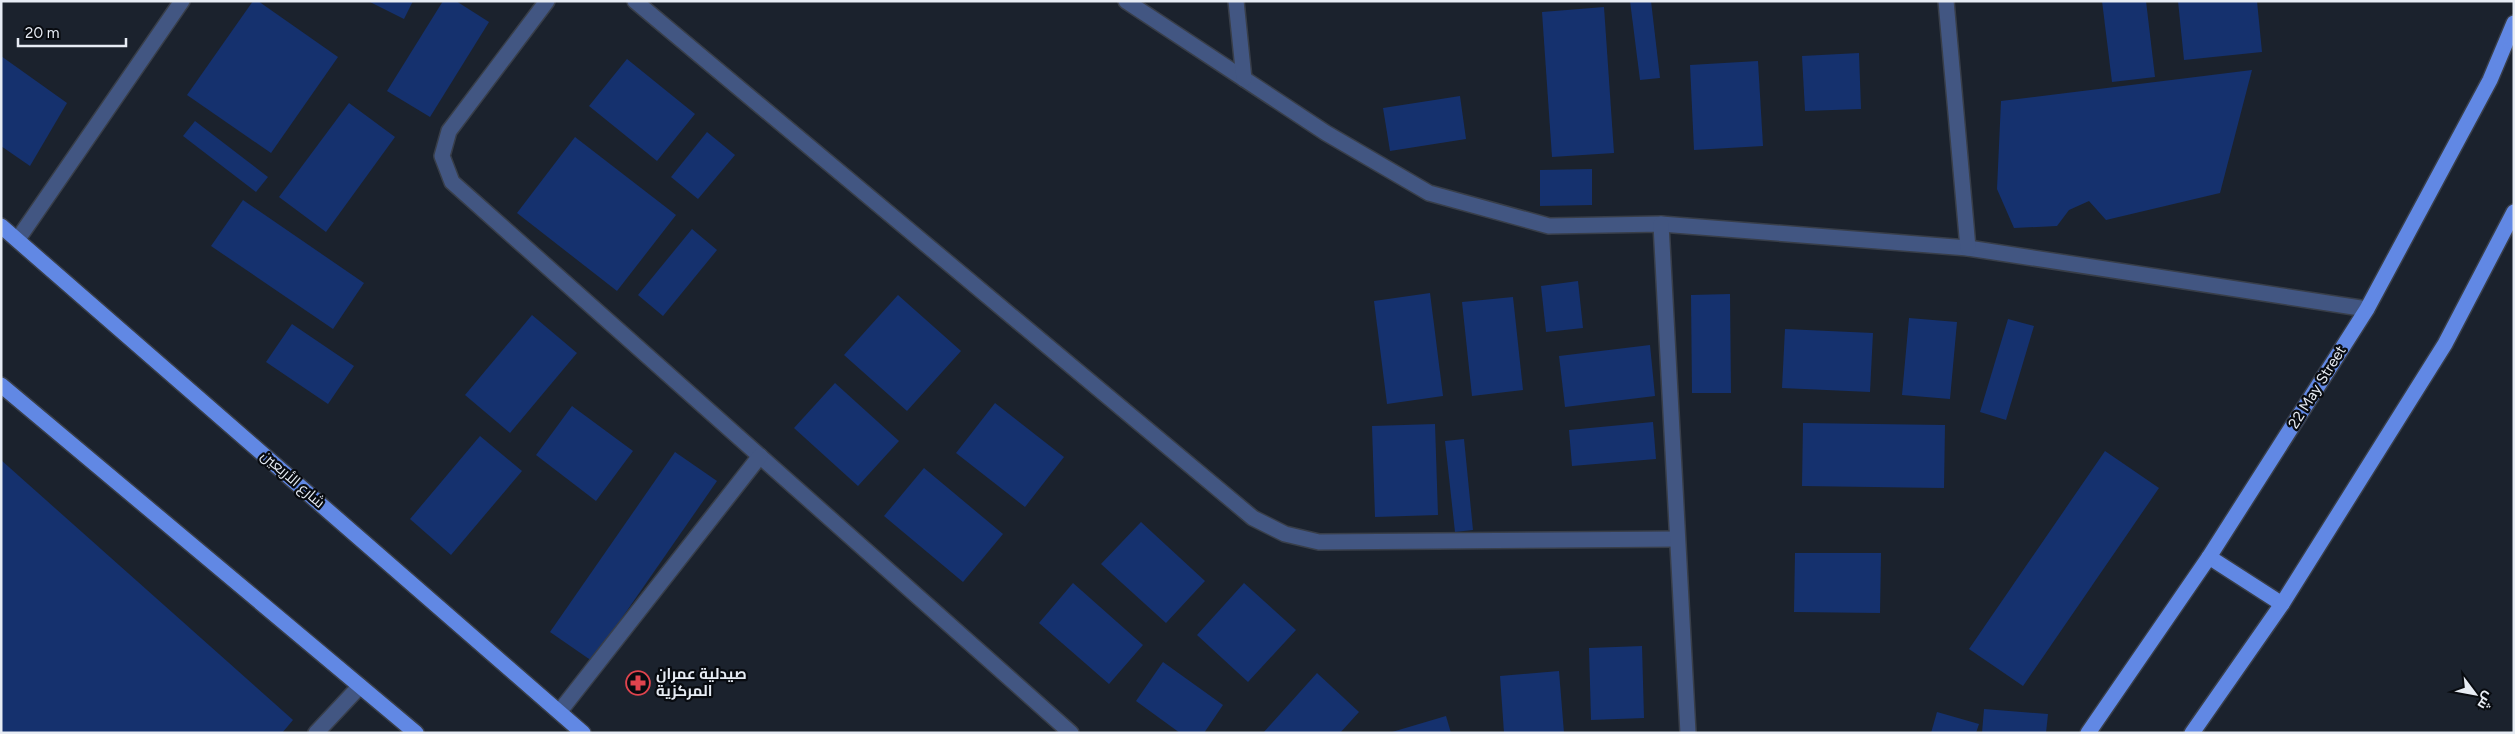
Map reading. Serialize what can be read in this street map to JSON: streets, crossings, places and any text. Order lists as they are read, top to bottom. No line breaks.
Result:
{"streets":{"main road":["22 May Street","شارع الأربعين"]},"places":{"pharmacy":["صيدلية عمران المركزية"]},"scale_bar":"20 m","north":"bottom right"}
